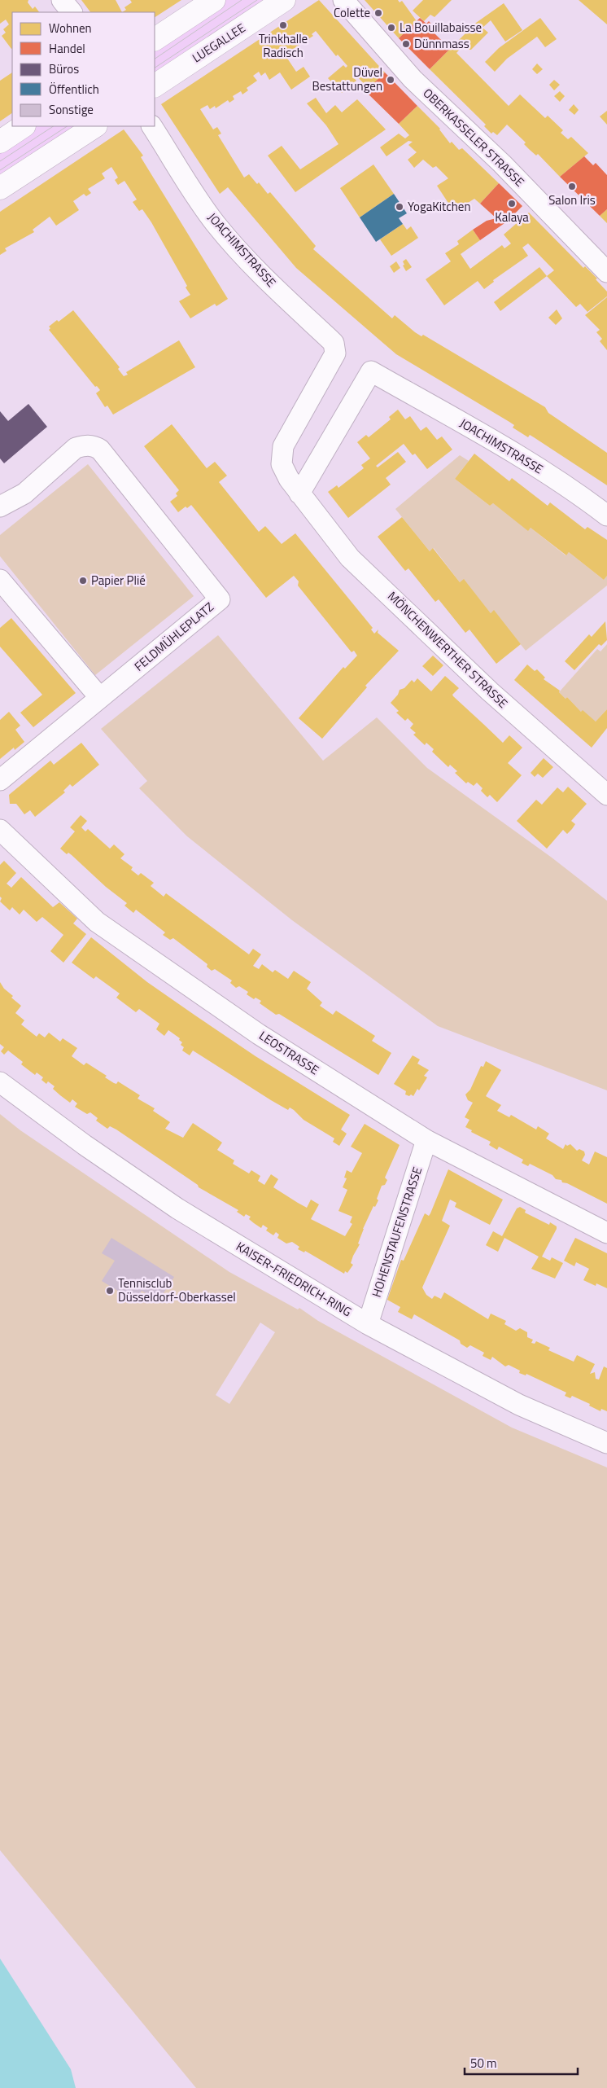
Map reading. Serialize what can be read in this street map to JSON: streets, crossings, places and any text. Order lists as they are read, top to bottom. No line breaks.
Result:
{"streets":{"main road":["LUEGALLEE"],"street":["OBERKASSELER STRASSE","JOACHIMSTRASSE","FELDMÜHLEPLATZ","MÖNCHENWERTHER STRASSE","LEOSTRASSE","HOHENSTAUFENSTRASSE","KAISER-FRIEDRICH-RING"]},"crossings":[["JOACHIMSTRASSE","MÖNCHENWERTHER STRASSE"],["LEOSTRASSE","HOHENSTAUFENSTRASSE"],["HOHENSTAUFENSTRASSE","KAISER-FRIEDRICH-RING"]],"places":["Colette","Trinkhalle Radisch","La Bouillabaisse","Dünnmass","Düvel Bestattungen","Salon Iris","Kalaya","YogaKitchen","Papier Plié","Tennisclub Düsseldorf-Oberkassel"],"legend":["Wohnen","Handel","Büros","Öffentlich","Sonstige"],"scale_bar":"50 m"}
